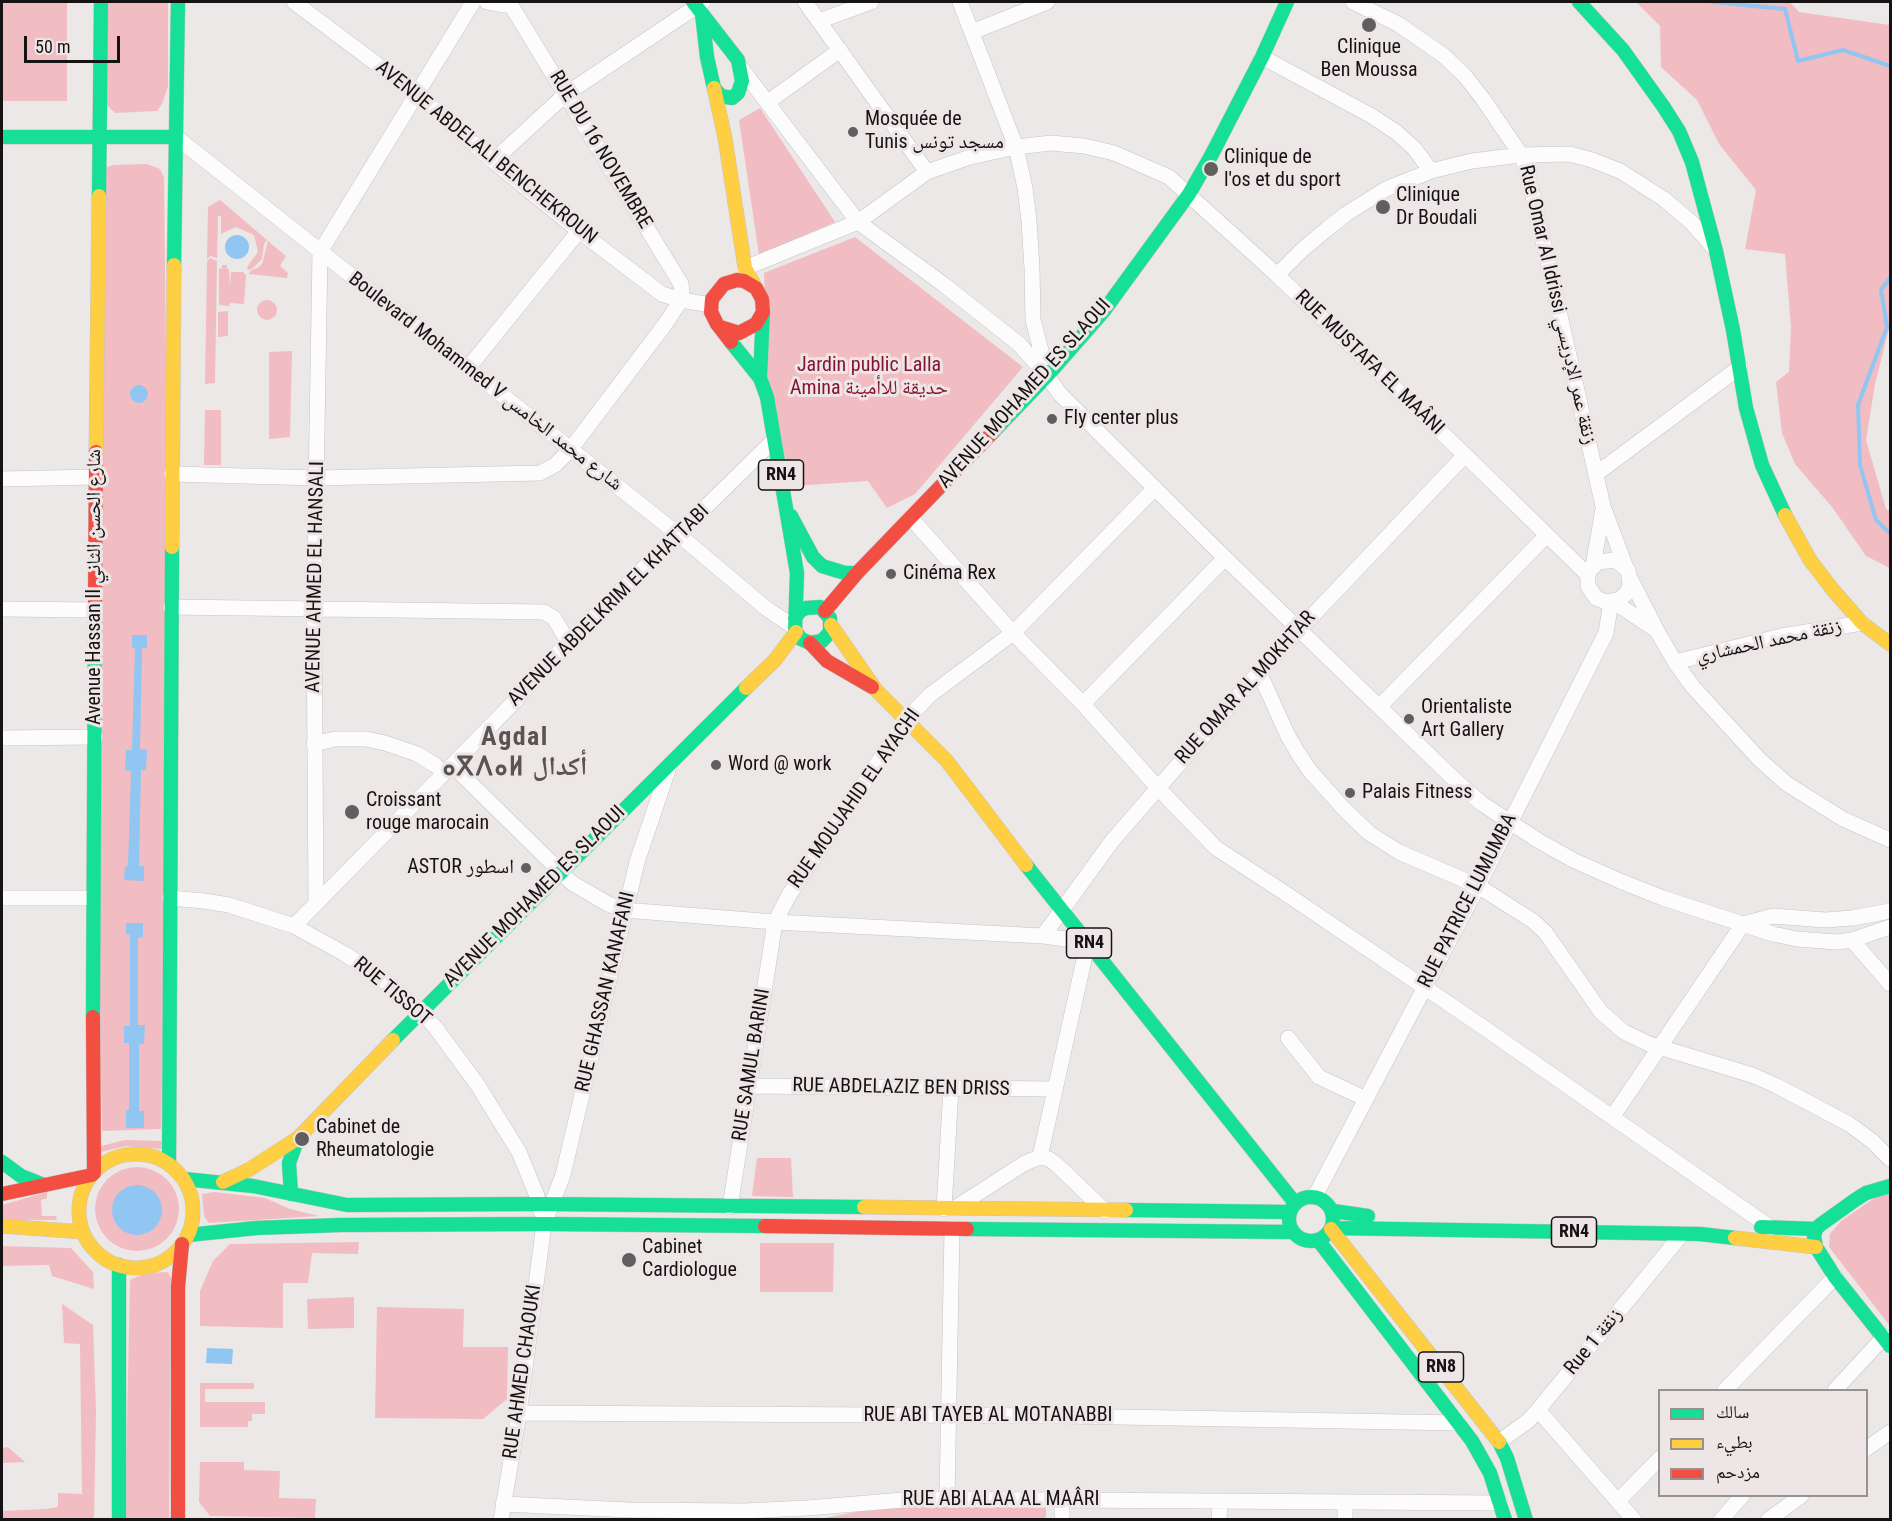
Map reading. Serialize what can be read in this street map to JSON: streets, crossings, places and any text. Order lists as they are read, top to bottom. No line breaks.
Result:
{"streets":{"main road":["Boulevard Mohammed V شارع محمد الخامس","AVENUE MOHAMED ES SLAOUI","RN4","Avenue Hassan II شارع الحسن الثاني","RN8"],"street":["RUE DU 16 NOVEMBRE","AVENUE ABDELALI BENCHEKROUN","Rue Omar Al Idrissi زنقة عمر الإدريسي","RUE MUSTAFA EL MAÂNI","AVENUE AHMED EL HANSALI","AVENUE ABDELKRIM EL KHATTABI","زنقة محمد الحمشاري","RUE OMAR AL MOKHTAR","RUE MOUJAHID EL AYACHI","RUE PATRICE LUMUMBA","RUE TISSOT","RUE GHASSAN KANAFANI","RUE SAMUL BARINI","RUE ABDELAZIZ BEN DRISS","Rue 1 زنقة","RUE AHMED CHAOUKI","RUE ABI TAYEB AL MOTANABBI","RUE ABI ALAA AL MAÂRI"]},"crossings":[["RUE DU 16 NOVEMBRE","AVENUE ABDELALI BENCHEKROUN"],["AVENUE ABDELALI BENCHEKROUN","RUE MUSTAFA EL MAÂNI"],["AVENUE ABDELALI BENCHEKROUN","RN4"],["Rue Omar Al Idrissi زنقة عمر الإدريسي","RUE MUSTAFA EL MAÂNI"],["Rue Omar Al Idrissi زنقة عمر الإدريسي","زنقة محمد الحمشاري"],["Rue Omar Al Idrissi زنقة عمر الإدريسي","RUE PATRICE LUMUMBA"],["RUE MUSTAFA EL MAÂNI","AVENUE MOHAMED ES SLAOUI"],["RUE MUSTAFA EL MAÂNI","RN4"],["RUE MUSTAFA EL MAÂNI","RUE OMAR AL MOKHTAR"],["RUE MUSTAFA EL MAÂNI","RUE PATRICE LUMUMBA"],["Boulevard Mohammed V شارع محمد الخامس","AVENUE MOHAMED ES SLAOUI"],["Boulevard Mohammed V شارع محمد الخامس","RN4"],["Boulevard Mohammed V شارع محمد الخامس","AVENUE AHMED EL HANSALI"],["Boulevard Mohammed V شارع محمد الخامس","AVENUE ABDELKRIM EL KHATTABI"],["Boulevard Mohammed V شارع محمد الخامس","RUE OMAR AL MOKHTAR"],["Boulevard Mohammed V شارع محمد الخامس","RUE MOUJAHID EL AYACHI"],["Boulevard Mohammed V شارع محمد الخامس","RUE PATRICE LUMUMBA"],["Boulevard Mohammed V شارع محمد الخامس","RN8"],["AVENUE MOHAMED ES SLAOUI","RN4"],["AVENUE MOHAMED ES SLAOUI","RUE TISSOT"],["AVENUE MOHAMED ES SLAOUI","RUE GHASSAN KANAFANI"],["RN4","AVENUE ABDELKRIM EL KHATTABI"],["RN4","RUE PATRICE LUMUMBA"],["RN4","Rue 1 زنقة"],["RN4","RN8"],["AVENUE AHMED EL HANSALI","AVENUE ABDELKRIM EL KHATTABI"],["AVENUE ABDELKRIM EL KHATTABI","RUE TISSOT"],["RUE MOUJAHID EL AYACHI","RUE SAMUL BARINI"],["RUE PATRICE LUMUMBA","RN8"],["RUE TISSOT","RUE GHASSAN KANAFANI"],["RUE GHASSAN KANAFANI","RUE AHMED CHAOUKI"],["RUE SAMUL BARINI","RUE ABDELAZIZ BEN DRISS"],["Rue 1 زنقة","RN8"],["RN8","RUE ABI TAYEB AL MOTANABBI"],["RN8","RUE ABI ALAA AL MAÂRI"],["RUE AHMED CHAOUKI","RUE ABI TAYEB AL MOTANABBI"],["RUE AHMED CHAOUKI","RUE ABI ALAA AL MAÂRI"]],"districts":["Agdal ⴰⴳⴷⴰⵍ أكدال"],"parks":["Jardin public Lalla Amina حديقة للاأمينة"],"places":["Clinique Ben Moussa","Mosquée de Tunis مسجد تونس","Clinique de l'os et du sport","Clinique Dr Boudali","Fly center plus","Cinéma Rex","Orientaliste Art Gallery","Word @ work","Palais Fitness","Croissant rouge marocain","ASTOR اسطور","Cabinet de Rheumatologie","Cabinet Cardiologue"],"legend":["سالك","بطيء","مزدحم"],"scale_bar":"50 m"}
